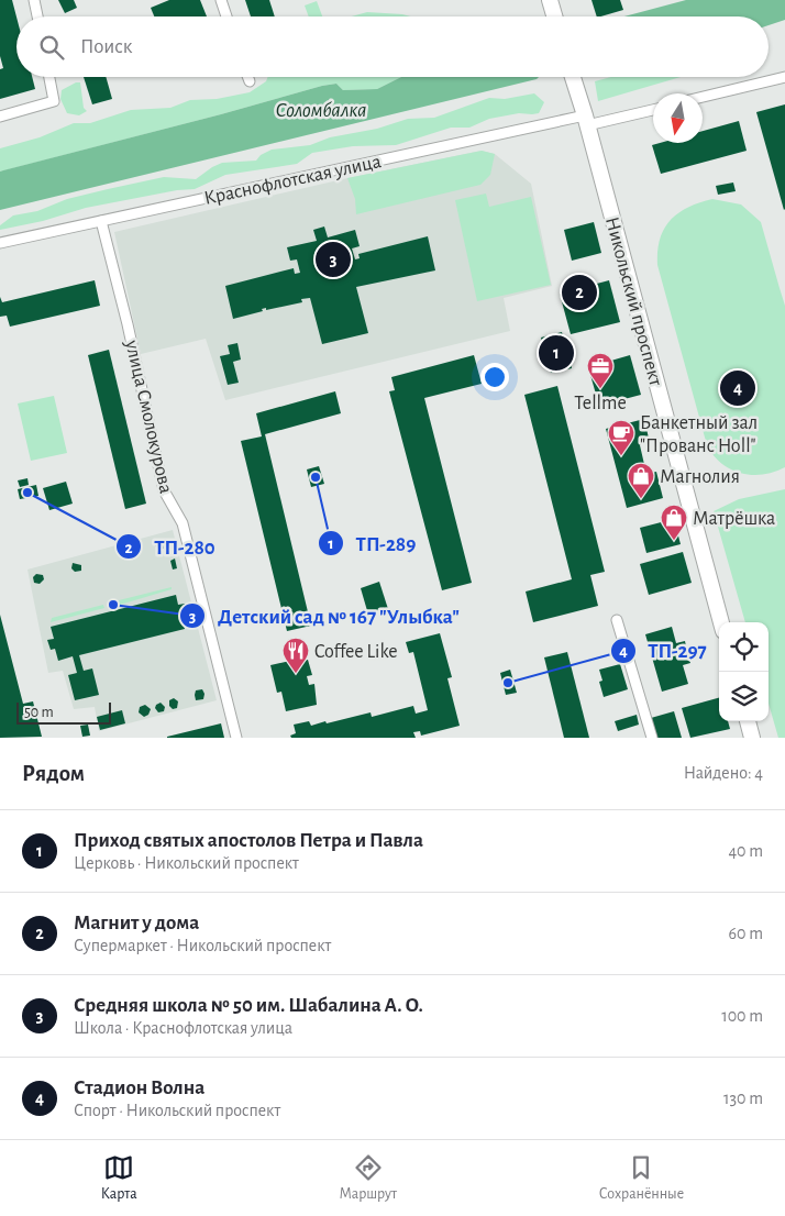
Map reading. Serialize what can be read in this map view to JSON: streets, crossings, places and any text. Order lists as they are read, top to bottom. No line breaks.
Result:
{"streets":{"main road":["Никольский проспект"],"street":["Краснофлотская улица","улица Смолокурова"]},"crossings":[["Краснофлотская улица","Никольский проспект"],["Краснофлотская улица","улица Смолокурова"]],"water":["Соломбалка"],"places":{"office":["Tellme"],"cafe":["Банкетный зал \"Прованс Holl\""],"other":["ТП-289","ТП-280","Детский сад № 167 \"Улыбка\"","ТП-297"],"shop":["Магнолия","Матрёшка"],"restaurant":["Coffee Like"]},"scale_bar":"50 m","north":"bottom","page":{"search":"Поиск","pins":["3","2","1","4"],"scale":"50 m","heading":["Рядом","Найдено: 4"],"list":[{"mark":"1","name":"Приход святых апостолов Петра и Павла","note":"Церковь · Никольский проспект","value":"40 m"},{"mark":"2","name":"Магнит у дома","note":"Супермаркет · Никольский проспект","value":"60 m"},{"mark":"3","name":"Средняя школа № 50 им. Шабалина А. О.","note":"Школа · Краснофлотская улица","value":"100 m"},{"mark":"4","name":"Стадион Волна","note":"Спорт · Никольский проспект","value":"130 m"}],"nav":["Карта","Маршрут","Сохранённые"]}}
